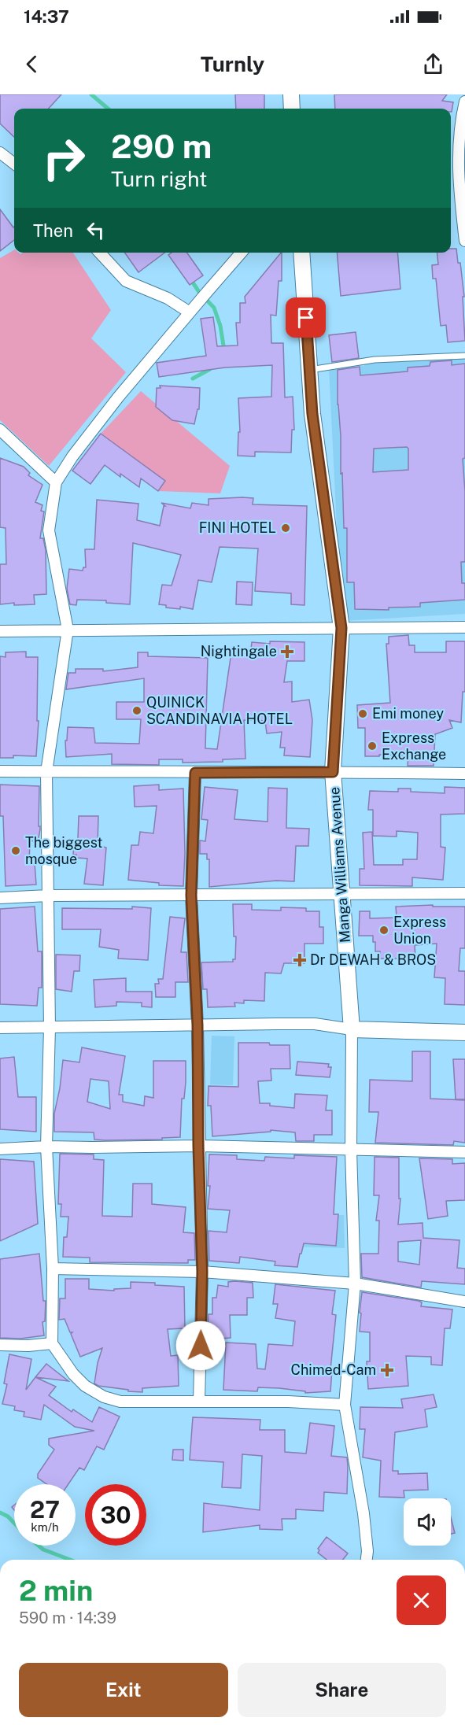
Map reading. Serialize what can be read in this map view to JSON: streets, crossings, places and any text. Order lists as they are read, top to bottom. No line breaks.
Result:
{"streets":{"main road":["Manga Williams Avenue"]},"places":{"other":["FINI HOTEL","QUINICK SCANDINAVIA HOTEL","Emi money","Express Exchange","The biggest mosque","Express Union"],"health":["Nightingale","Dr DEWAH & BROS","Chimed-Cam"]},"page":{"status":"14:37","header":"Turnly","turn":["290 m","Turn right"],"then":"Then","speed":"27 km/h","limit":"30","heading":["2 min","590 m · 14:39"],"buttons":["Exit","Share"]}}
